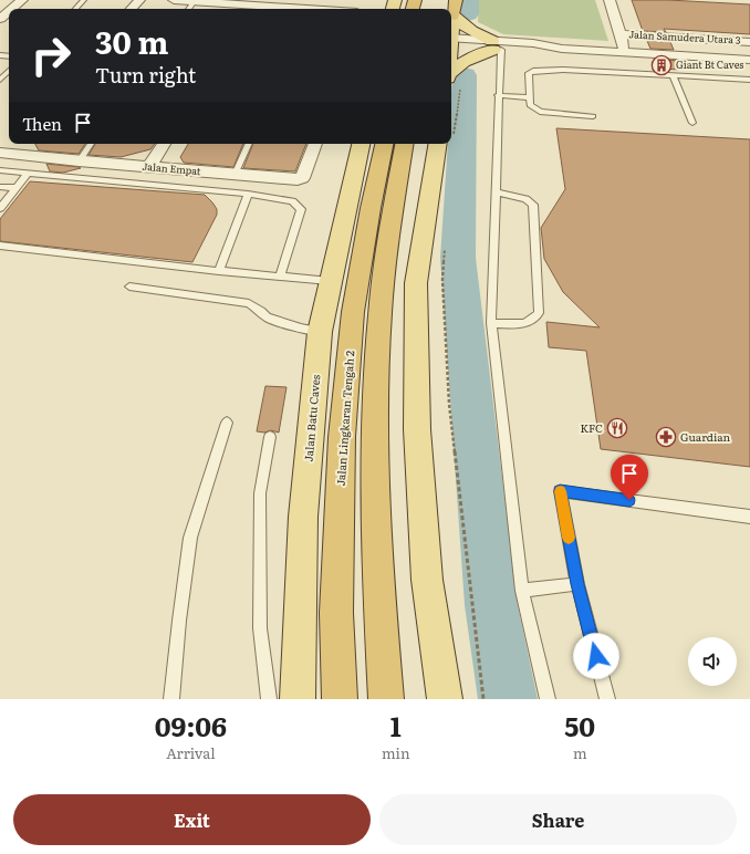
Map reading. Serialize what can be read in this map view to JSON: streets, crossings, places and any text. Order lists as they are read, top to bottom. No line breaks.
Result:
{"streets":{"highway":["Jalan Lingkaran Tengah 2"],"main road":["Jalan Batu Caves"],"street":["Jalan Samudera Utara 3","Jalan Empat"]},"places":{"building":["Giant Bt Caves"],"restaurant":["KFC"],"pharmacy":["Guardian"]},"page":{"turn":["30 m","Turn right"],"then":"Then","eta":["09:06","Arrival","1","min","50","m"],"buttons":["Exit","Share"]}}
